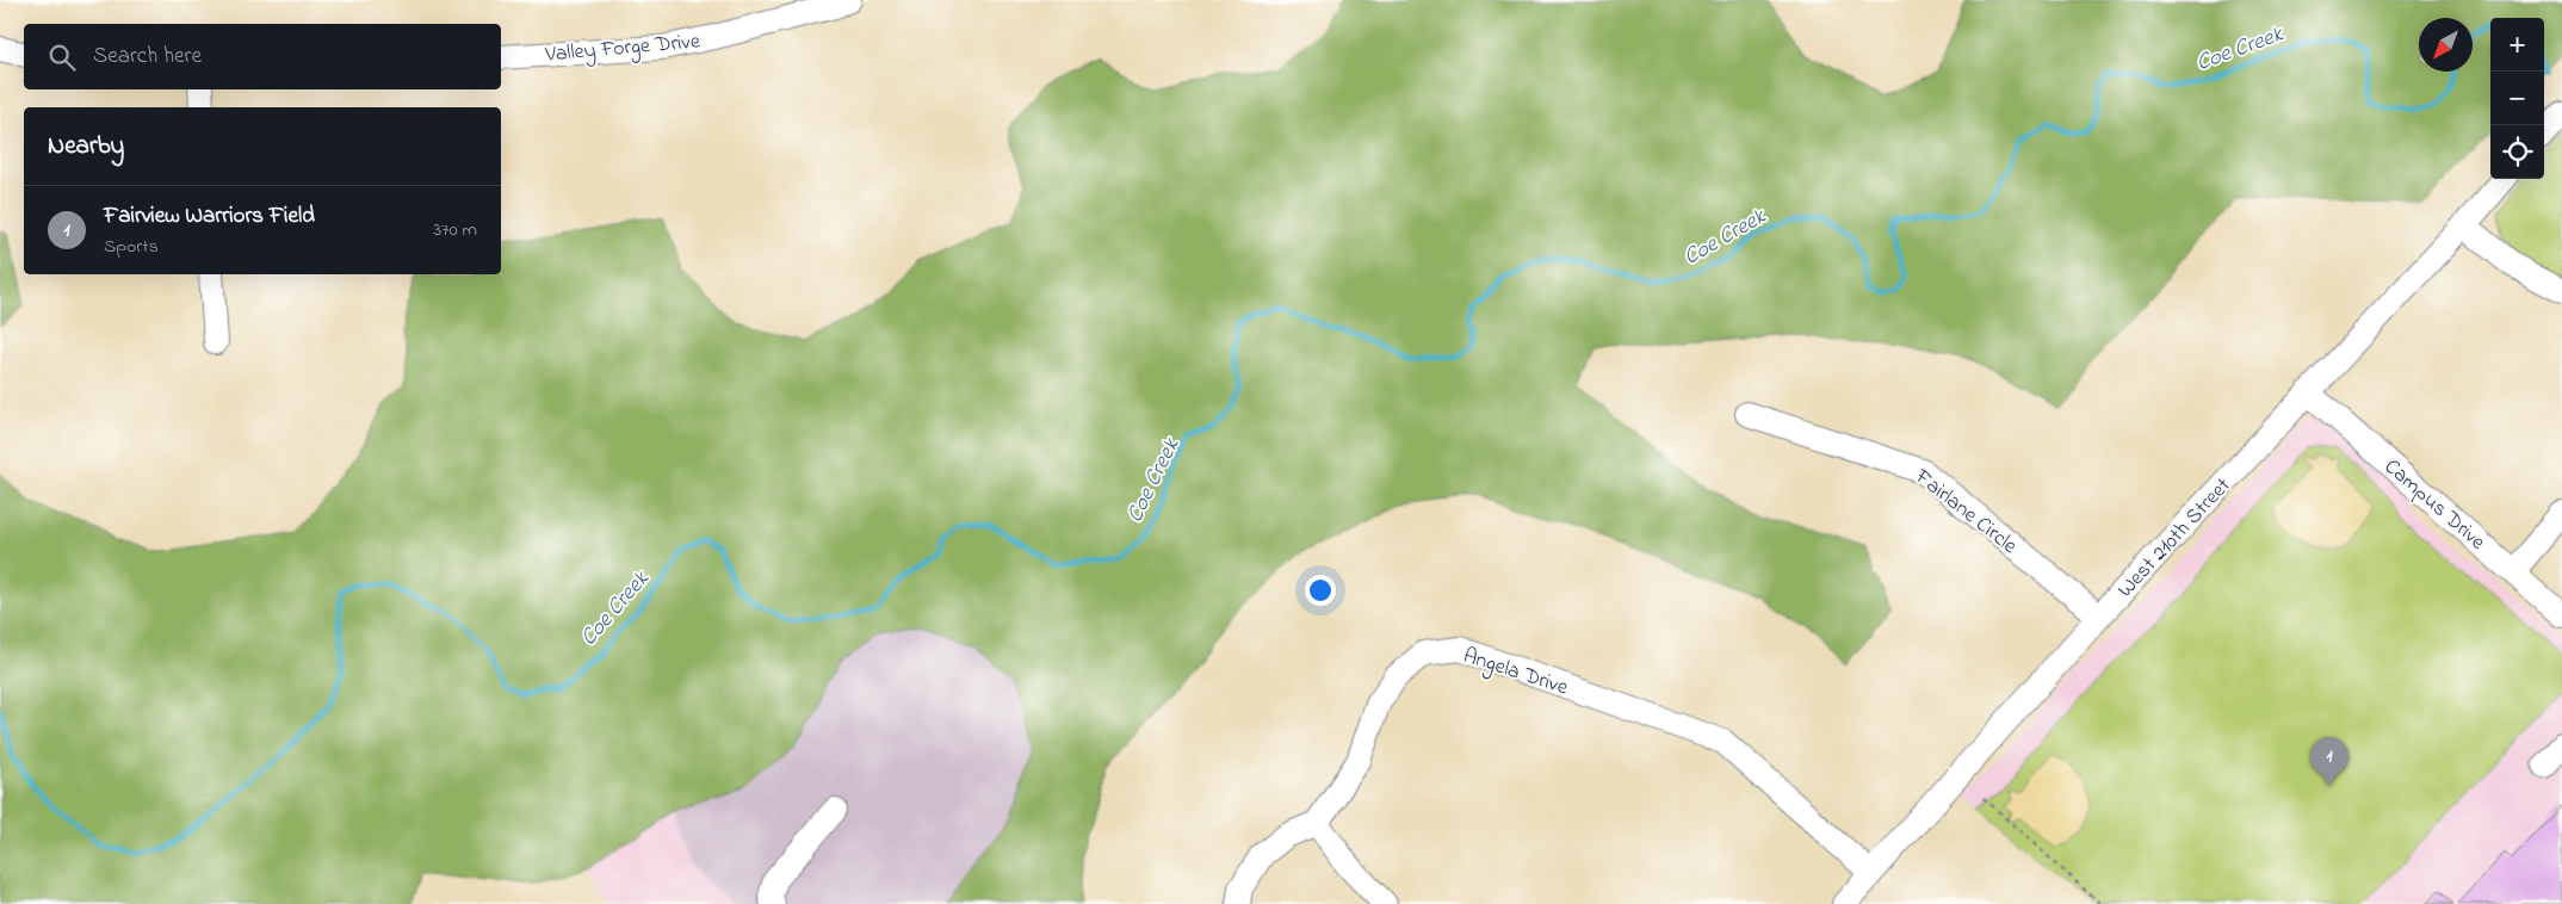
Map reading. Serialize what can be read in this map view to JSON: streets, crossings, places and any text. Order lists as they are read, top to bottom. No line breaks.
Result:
{"streets":{"street":["Valley Forge Drive","Campus Drive","Fairlane Circle","West 210th Street","Angela Drive"]},"crossings":[["Campus Drive","West 210th Street"],["Fairlane Circle","West 210th Street"],["West 210th Street","Angela Drive"]],"water":["Coe Creek"],"north":"bottom left","page":{"map_buttons":["+","−"],"search":"Search here","heading":"Nearby","list":[{"mark":"1","name":"Fairview Warriors Field","note":"Sports","value":"370 m"}],"pins":"1"}}
